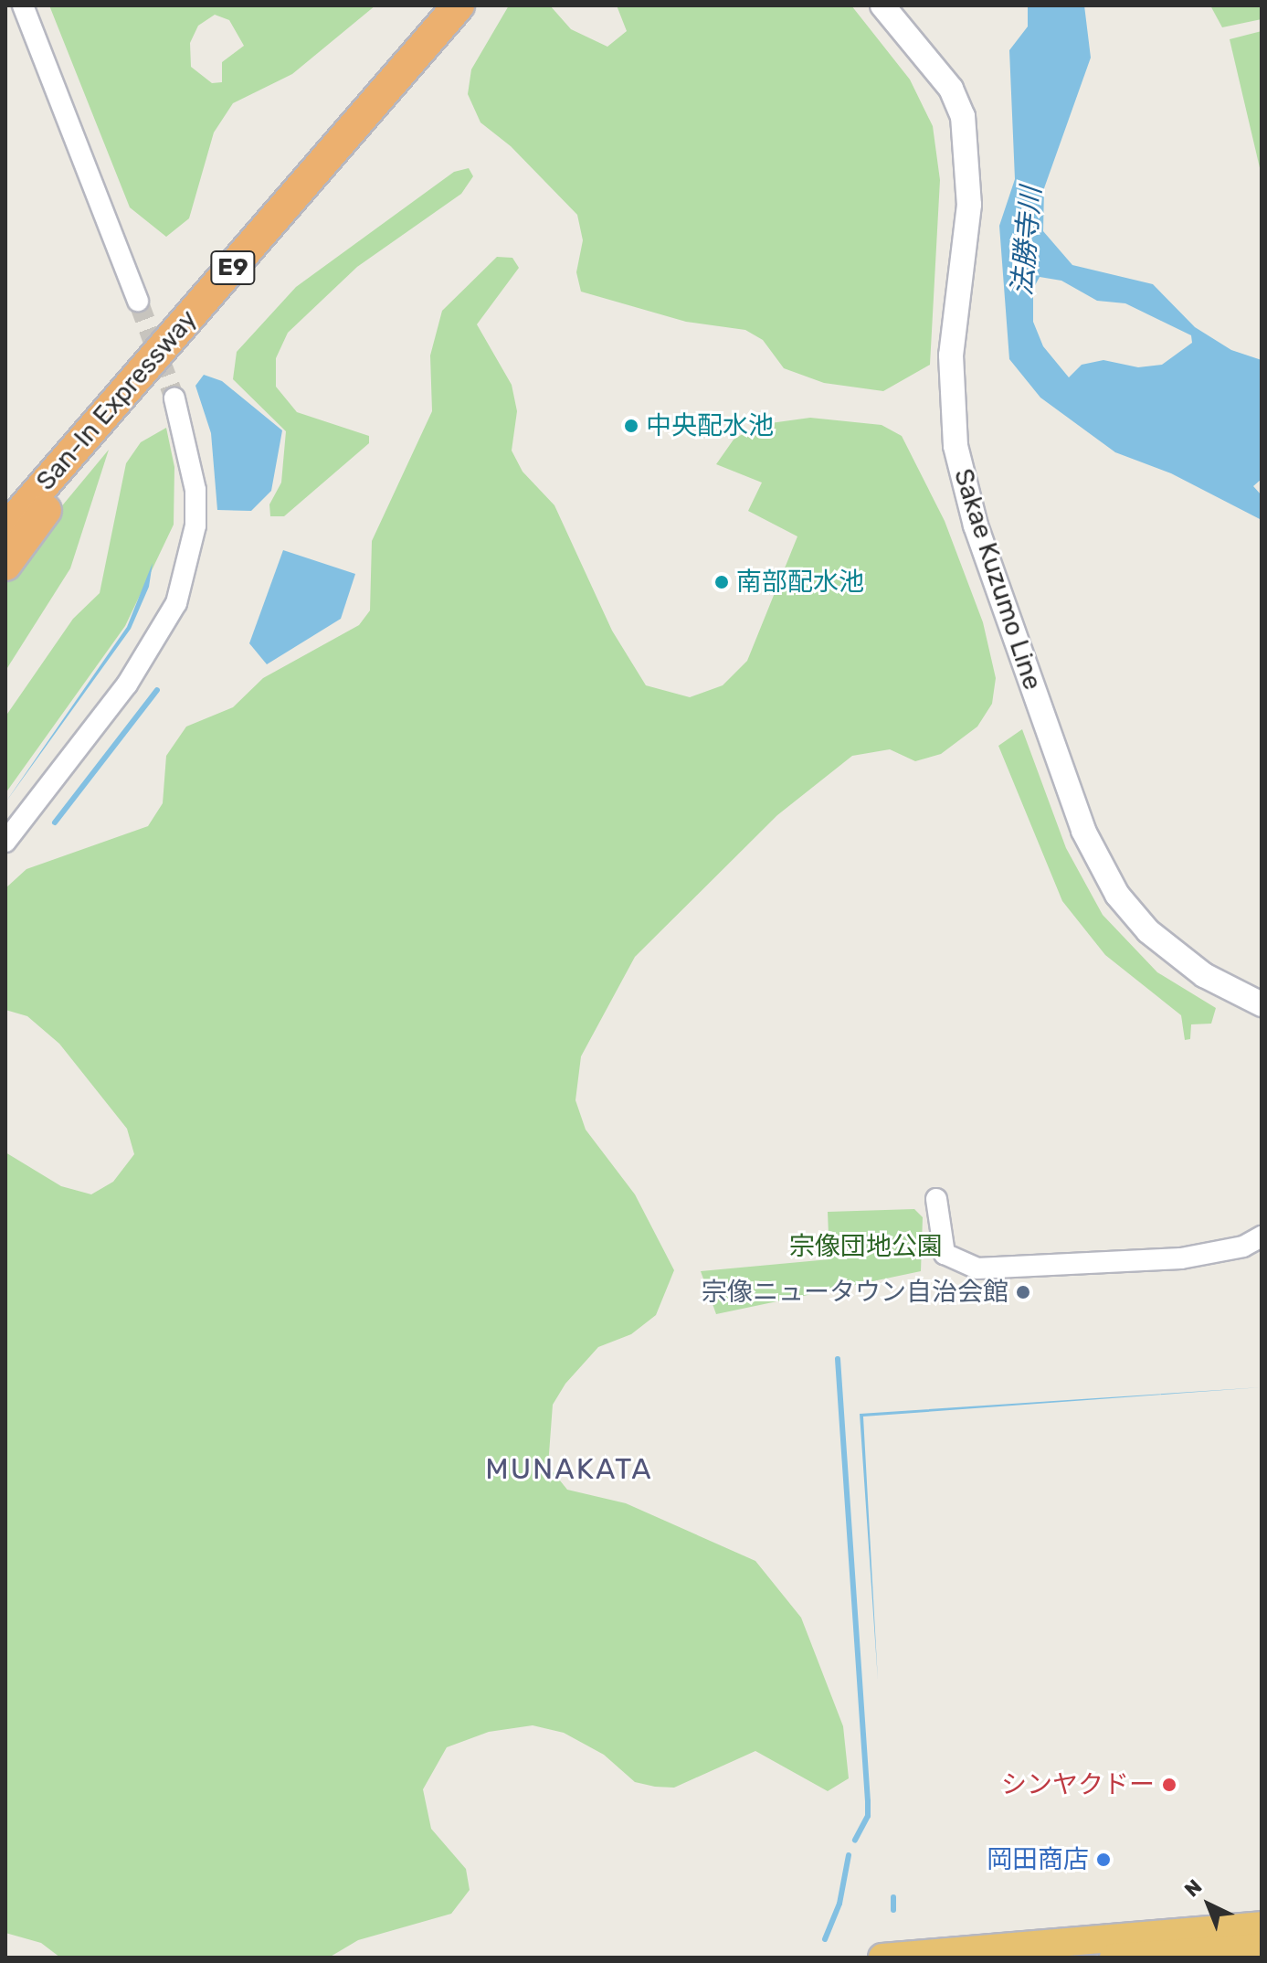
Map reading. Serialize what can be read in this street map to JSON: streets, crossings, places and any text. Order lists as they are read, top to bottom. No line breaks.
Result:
{"streets":{"highway":["E9","San-In Expressway"],"main road":["Sakae Kuzumo Line"]},"districts":["MUNAKATA"],"water":["法勝寺川"],"parks":["宗像団地公園"],"places":["中央配水池","南部配水池","宗像ニュータウン自治会館","シンヤクドー","岡田商店"],"north":"top left"}
